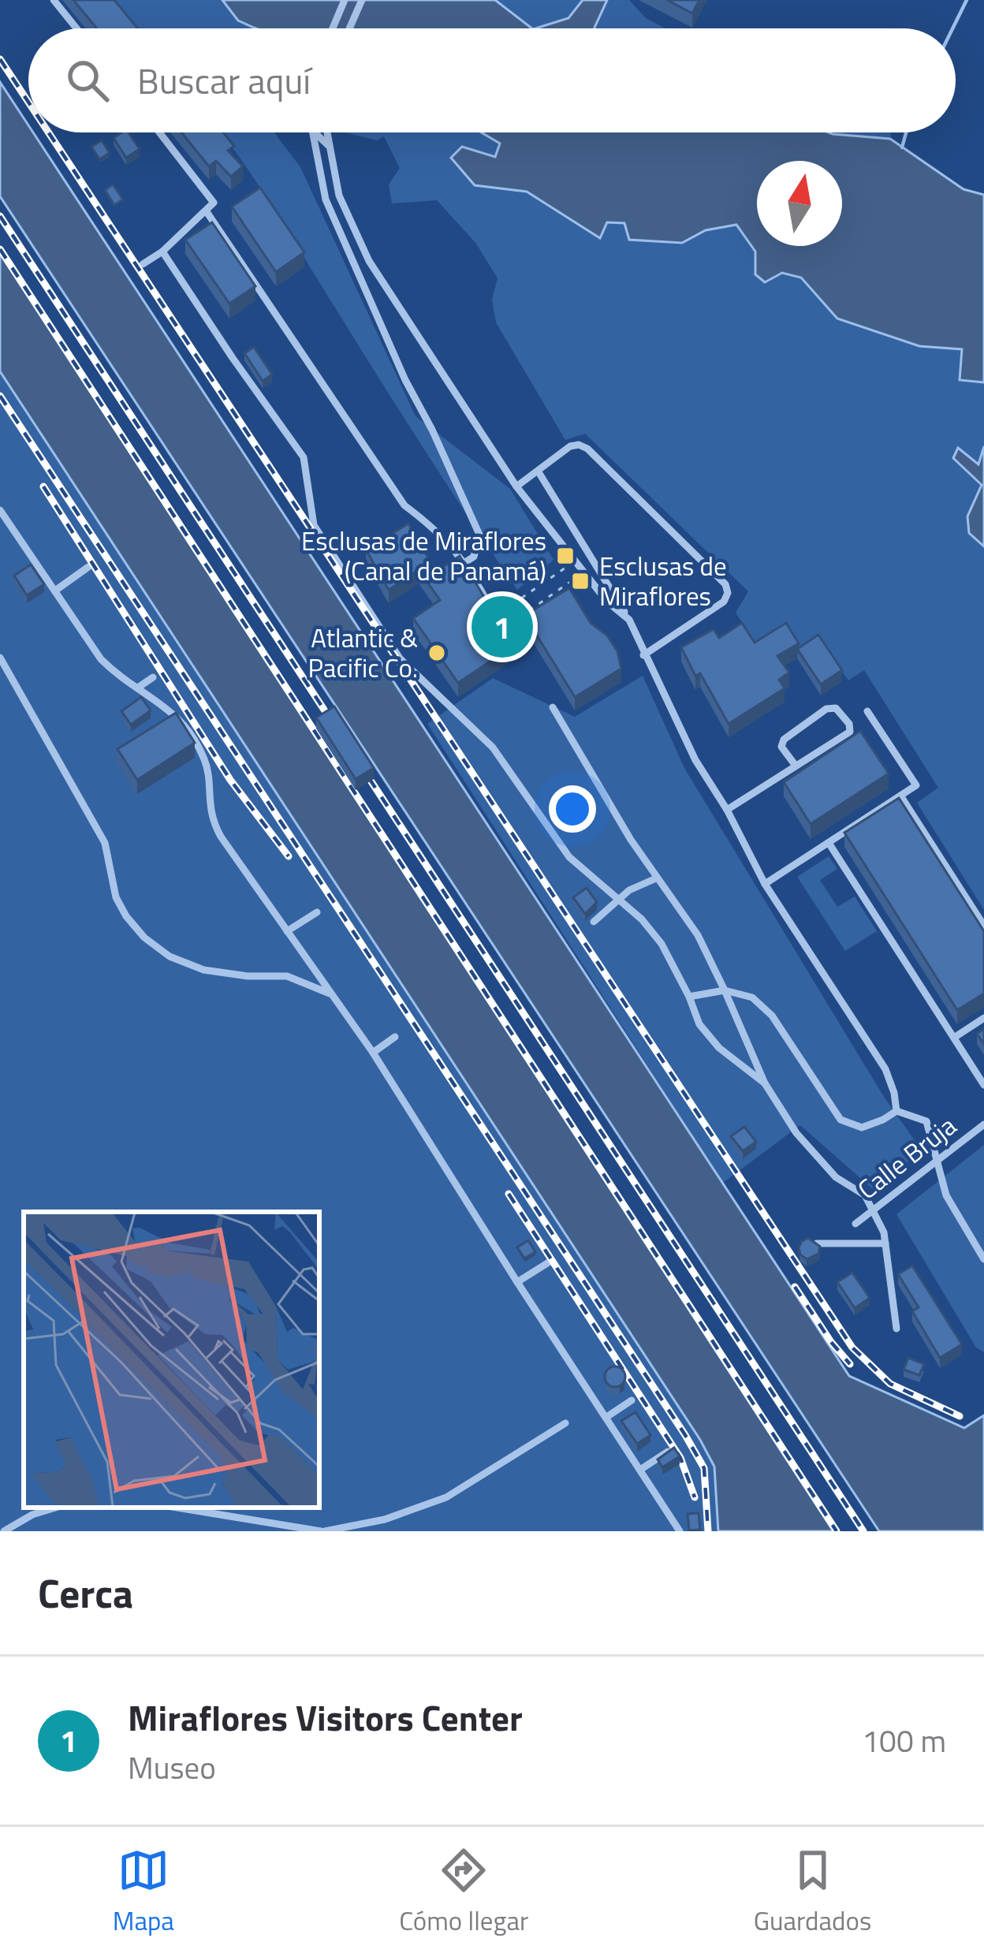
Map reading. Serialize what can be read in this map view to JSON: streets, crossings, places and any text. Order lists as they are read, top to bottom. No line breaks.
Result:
{"streets":{"lane":["Calle Bruja"]},"places":{"transit":["Esclusas de Miraflores (Canal de Panamá)","Esclusas de Miraflores"],"other":["Atlantic & Pacific Co."]},"north":"top","page":{"search":"Buscar aquí","pins":"1","heading":"Cerca","list":[{"mark":"1","name":"Miraflores Visitors Center","note":"Museo","value":"100 m"}],"nav":["Mapa","Cómo llegar","Guardados"]}}
